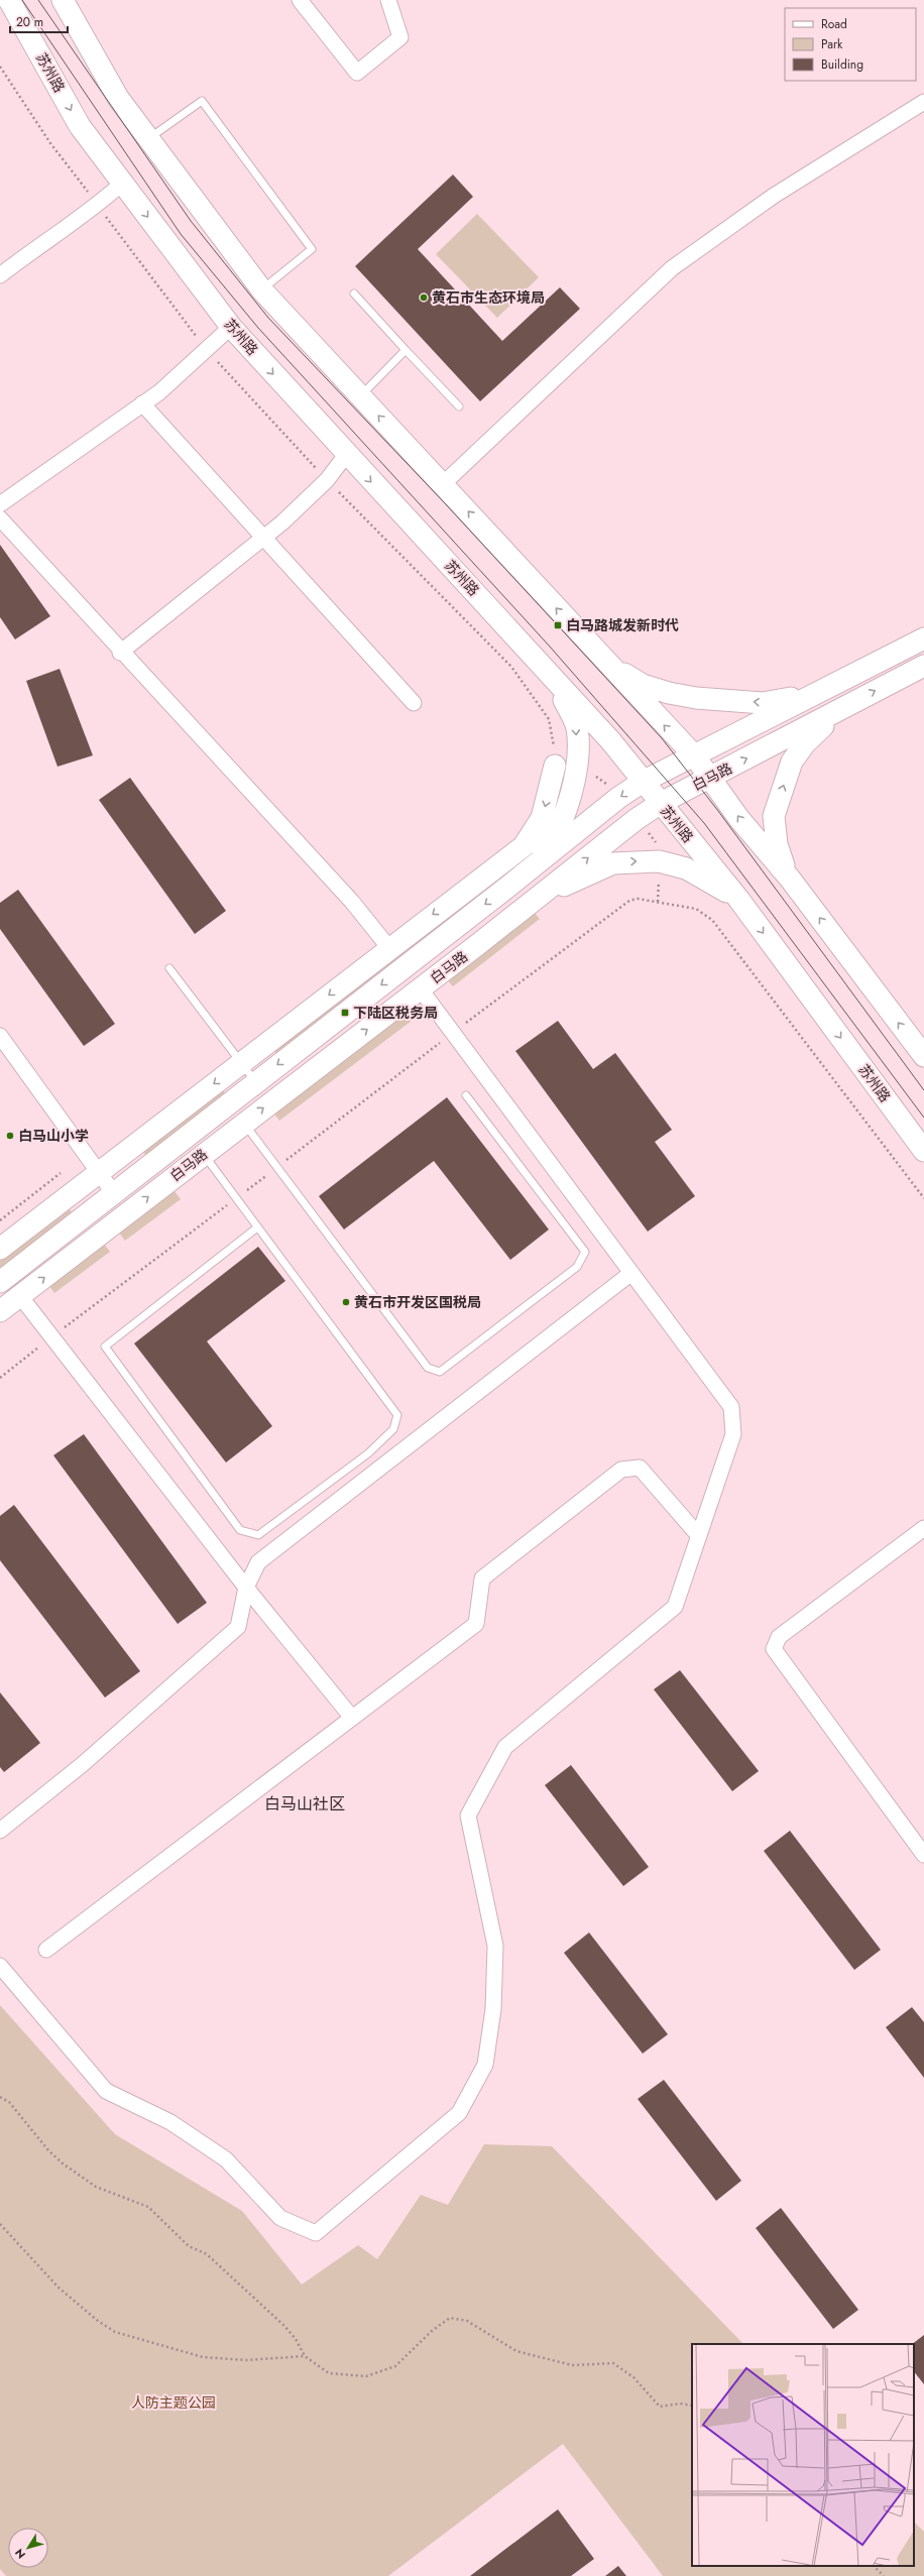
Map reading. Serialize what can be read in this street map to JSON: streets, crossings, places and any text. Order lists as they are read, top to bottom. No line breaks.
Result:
{"streets":{"street":["苏州路","白马路"]},"crossings":[["苏州路","白马路"]],"districts":["白马山社区"],"parks":["人防主题公园"],"places":{"other":["黄石市生态环境局","白马山小学","黄石市开发区国税局"],"transit":["白马路城发新时代","下陆区税务局"]},"legend":["Road","Park","Building"],"scale_bar":"20 m","north":"bottom left"}
